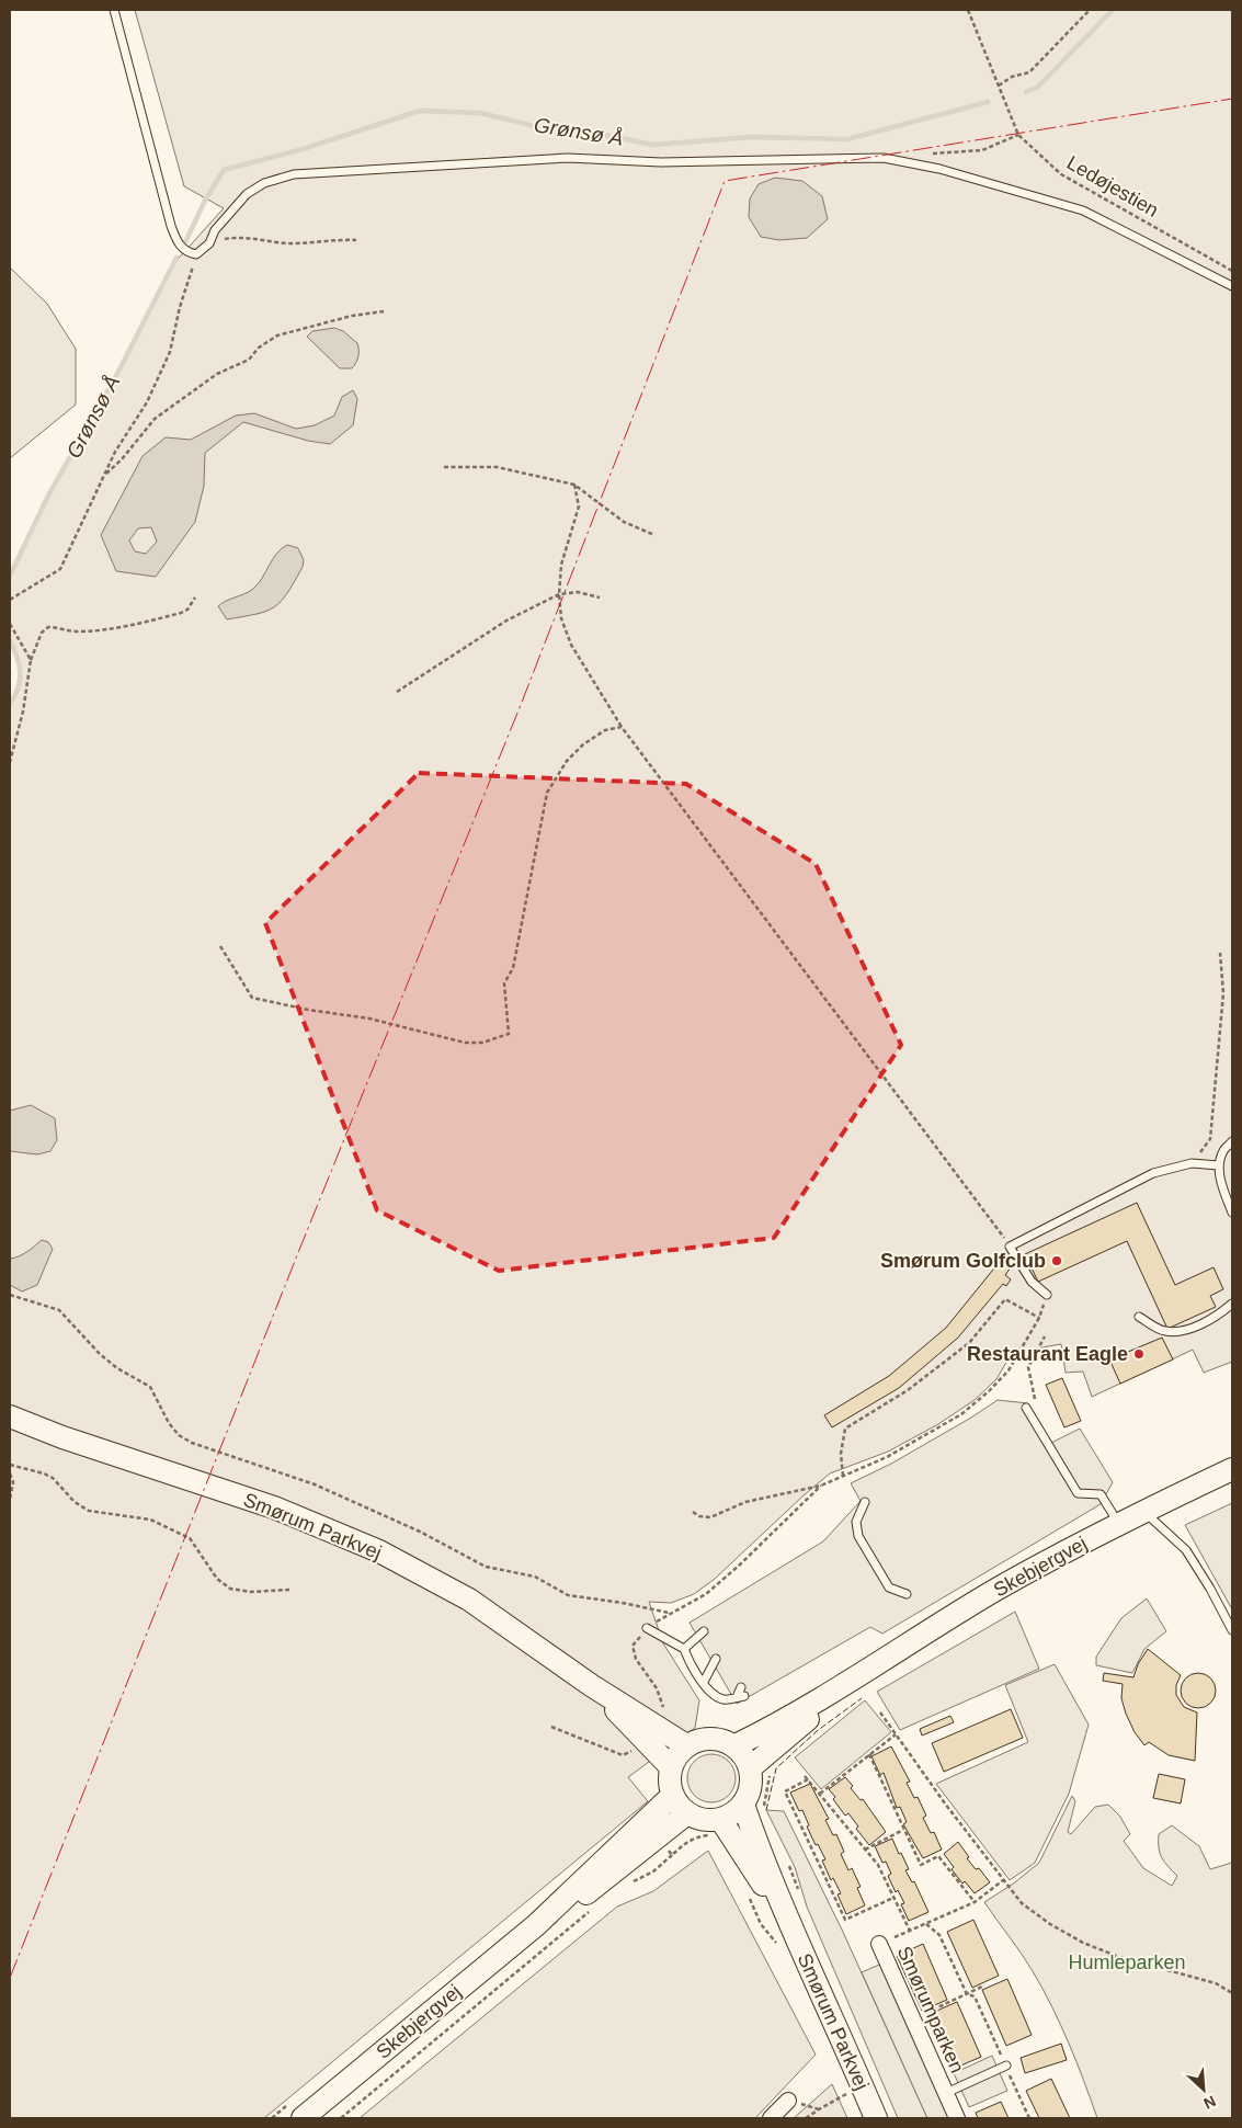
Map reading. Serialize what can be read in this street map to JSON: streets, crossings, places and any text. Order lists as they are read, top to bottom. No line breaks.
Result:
{"streets":{"street":["Smørum Parkvej","Skebjergvej","Smørumparken"],"path":["Ledøjestien"]},"crossings":[["Smørum Parkvej","Skebjergvej"]],"water":["Grønsø Å"],"parks":["Humleparken"],"places":["Smørum Golfclub","Restaurant Eagle"],"north":"bottom right"}
